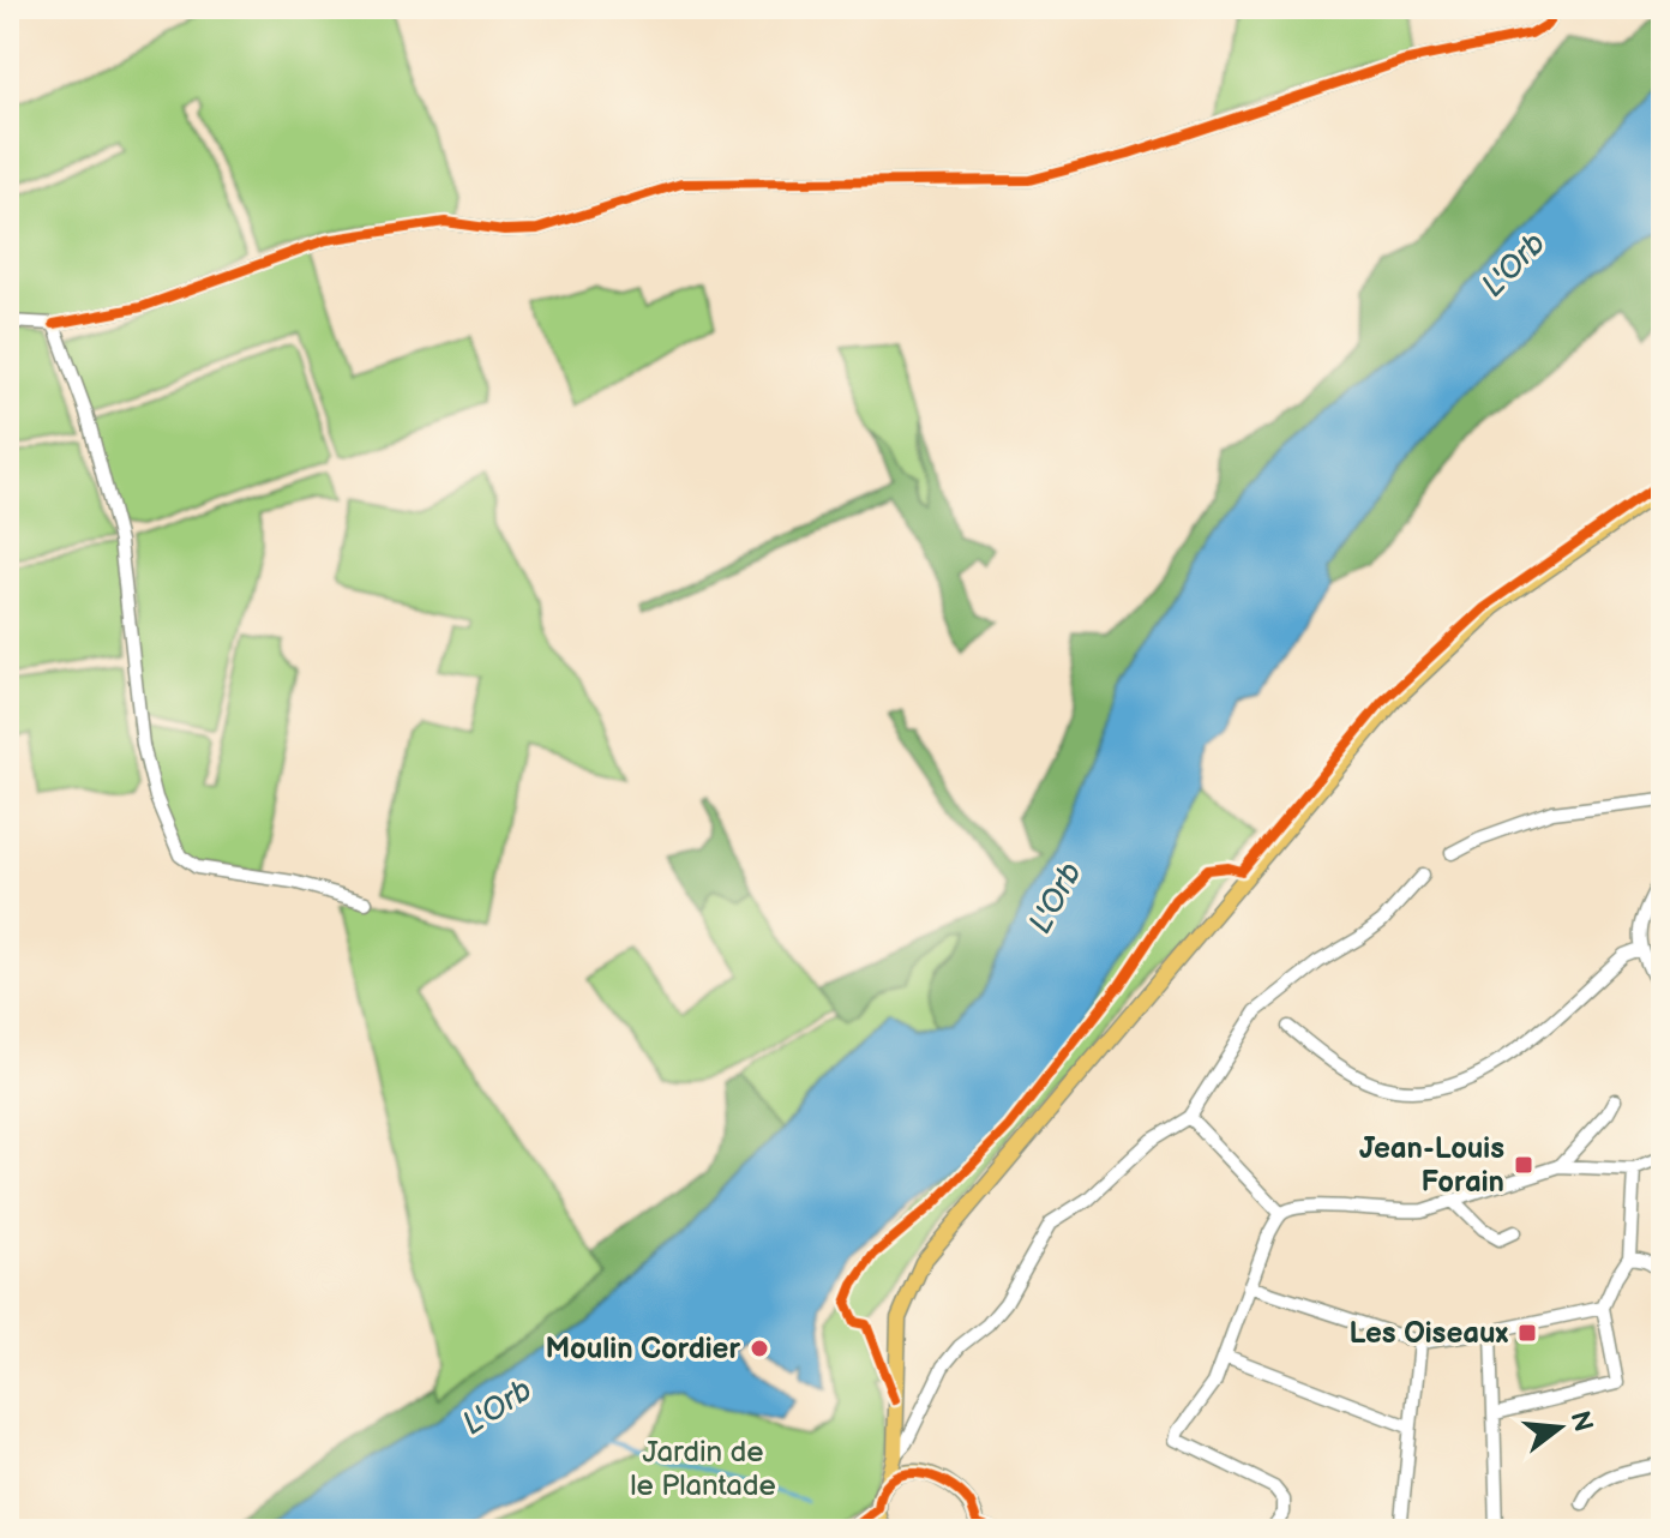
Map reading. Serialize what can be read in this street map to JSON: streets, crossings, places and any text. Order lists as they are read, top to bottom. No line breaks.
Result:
{"water":["L'Orb"],"parks":["Jardin de le Plantade"],"places":{"transit":["Jean-Louis Forain","Les Oiseaux"],"other":["Moulin Cordier"]},"north":"right"}
